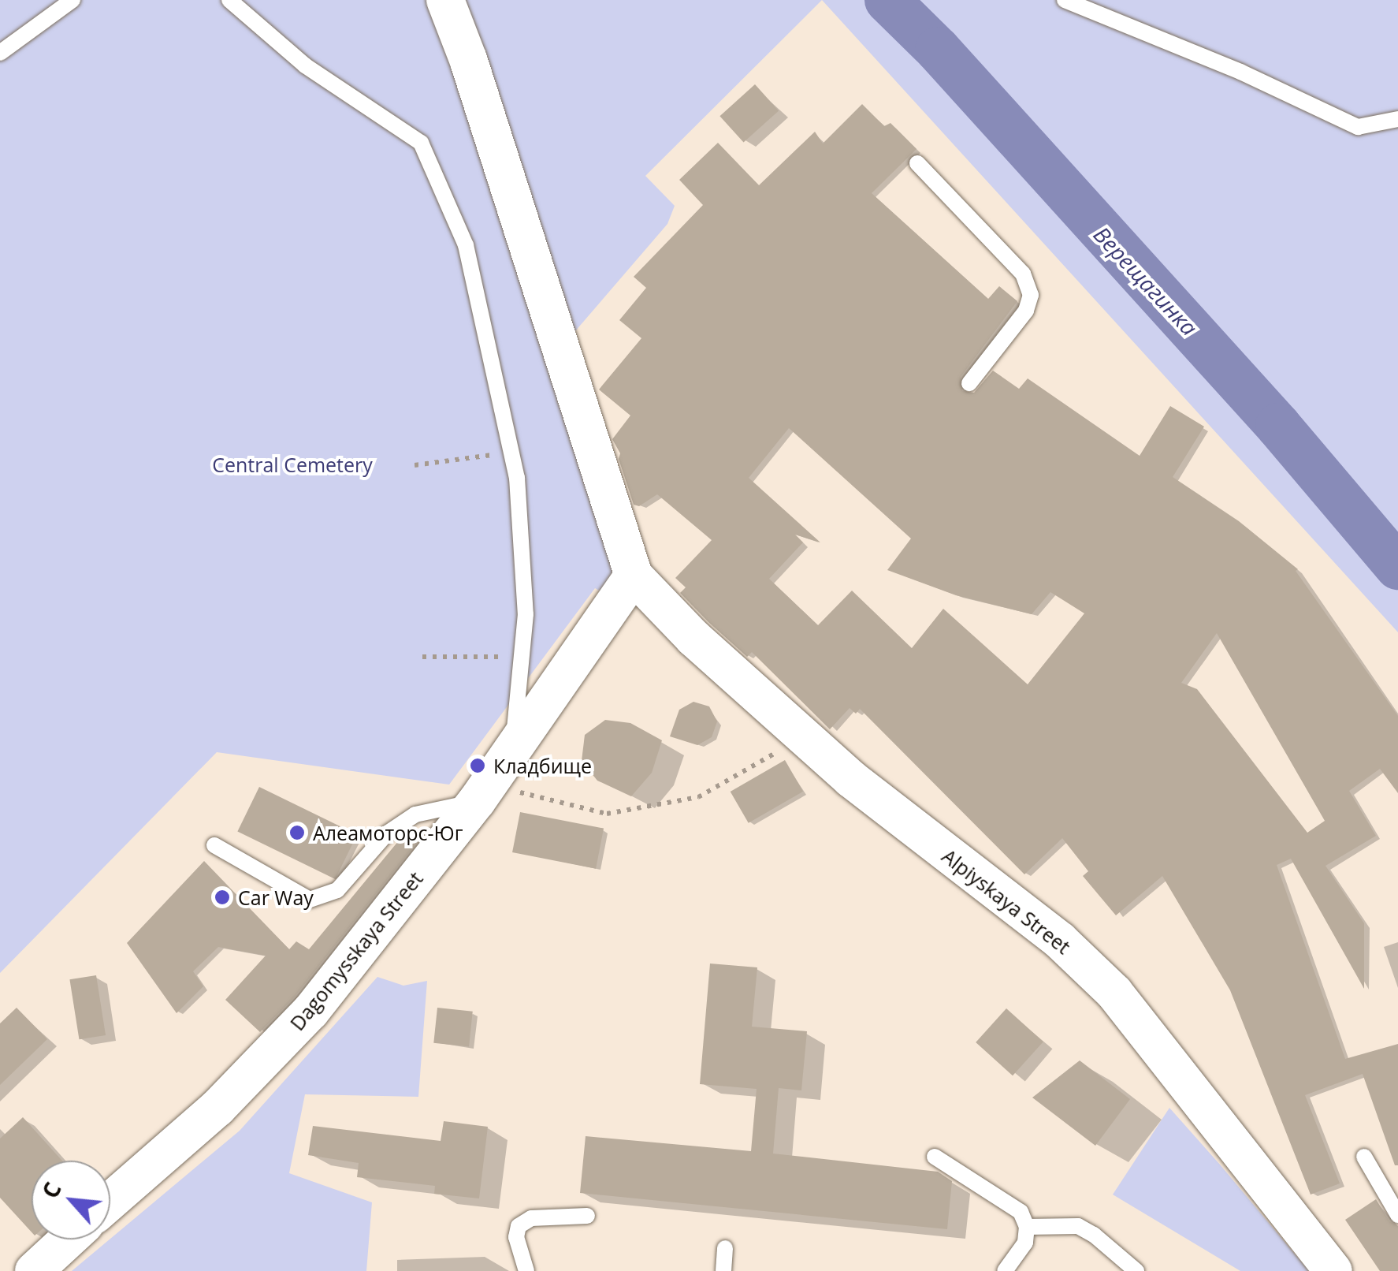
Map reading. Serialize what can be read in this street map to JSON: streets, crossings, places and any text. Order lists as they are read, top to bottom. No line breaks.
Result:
{"streets":{"street":["Alpiyskaya Street","Dagomysskaya Street"]},"crossings":[["Alpiyskaya Street","Dagomysskaya Street"]],"water":["Верещагинка"],"parks":["Central Cemetery"],"places":["Кладбище","Алеамоторс-Юг","Car Way"],"north":"top left"}
